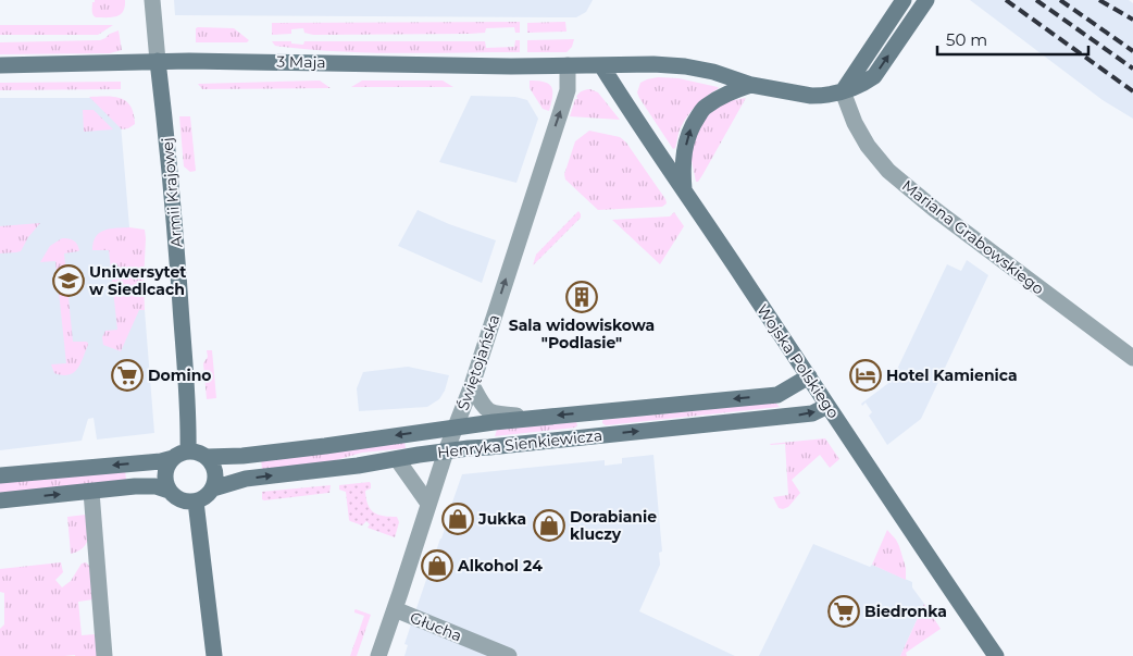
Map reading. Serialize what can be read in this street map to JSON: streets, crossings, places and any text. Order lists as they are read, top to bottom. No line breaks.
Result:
{"streets":{"street":["3 Maja","Armii Krajowej","Mariana Grabowskiego","Wojska Polskiego","Świętojańska","Henryka Sienkiewicza","Głucha"]},"crossings":[["3 Maja","Armii Krajowej"],["3 Maja","Mariana Grabowskiego"],["3 Maja","Wojska Polskiego"],["3 Maja","Świętojańska"],["Armii Krajowej","Henryka Sienkiewicza"],["Wojska Polskiego","Henryka Sienkiewicza"],["Świętojańska","Henryka Sienkiewicza"],["Świętojańska","Głucha"]],"one_way":["Świętojańska"],"places":{"school or university":["Uniwersytet w Siedlcach"],"building":["Sala widowiskowa \"Podlasie\""],"supermarket":["Domino","Biedronka"],"hotel":["Hotel Kamienica"],"shop":["Jukka","Dorabianie kluczy","Alkohol 24"]},"scale_bar":"50 m"}
